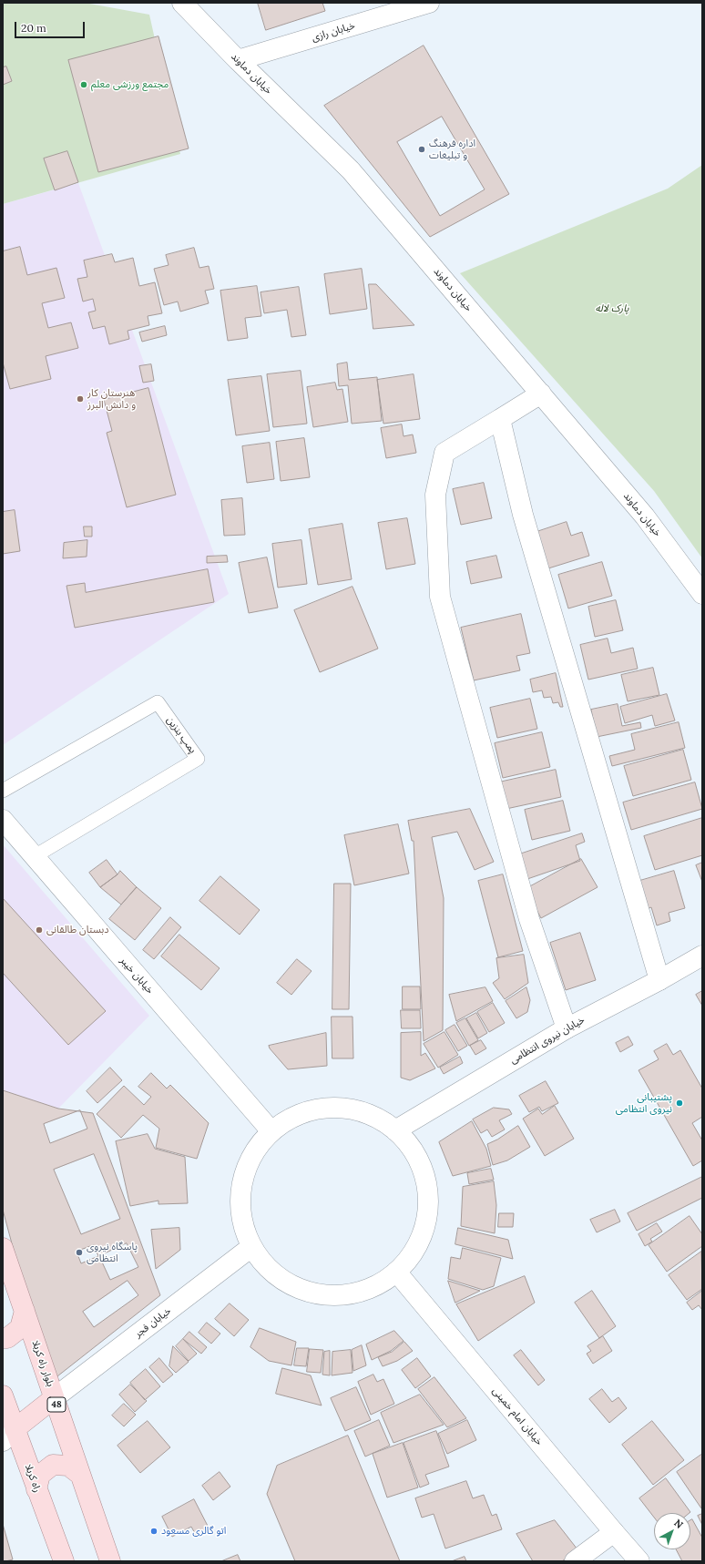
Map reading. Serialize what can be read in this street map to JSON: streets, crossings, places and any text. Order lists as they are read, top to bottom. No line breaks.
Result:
{"streets":{"main road":["بلوار راه کربلا","48","راه کربلا"],"street":["خیابان رازی","خیابان دماوند","خیابان خیبر","خیابان نیروی انتظامی","خیابان فجر","خیابان امام خمینی"],"lane":["پمپ بنزین"]},"crossings":[["خیابان رازی","خیابان دماوند"],["پمپ بنزین","خیابان خیبر"],["خیابان فجر","بلوار راه کربلا"]],"parks":["پارک لاله"],"places":["مجتمع ورزشی معلم","اداره فرهنگ و تبلیغات","هنرستان کار و دانش البرز","دبستان طالقانی","پشتیبانی نیروی انتظامی","پاسگاه نیروی انتظامی","اتو گالری مسعود"],"scale_bar":"20 m","north":"top right"}
